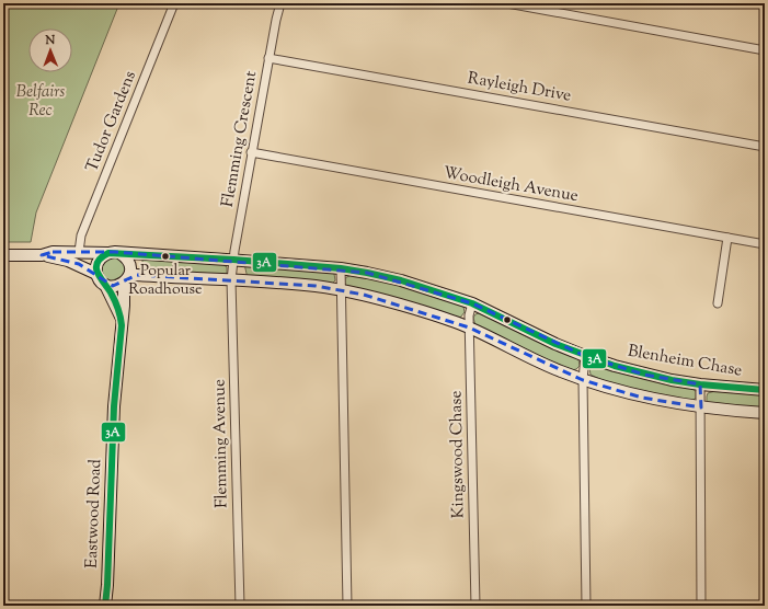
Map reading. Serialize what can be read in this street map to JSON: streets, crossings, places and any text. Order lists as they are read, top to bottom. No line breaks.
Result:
{"streets":{"street":["Rayleigh Drive","Tudor Gardens","Flemming Crescent","Woodleigh Avenue","Blenheim Chase","Flemming Avenue","Kingswood Chase","Eastwood Road"]},"crossings":[["Rayleigh Drive","Flemming Crescent"],["Flemming Crescent","Woodleigh Avenue"],["Flemming Crescent","Blenheim Chase"],["Flemming Crescent","Flemming Avenue"],["Blenheim Chase","Kingswood Chase"],["Blenheim Chase","Eastwood Road"]],"parks":["Belfairs Rec"],"places":["Popular Roadhouse"],"lines":["transit line 3A"],"north":"top"}
